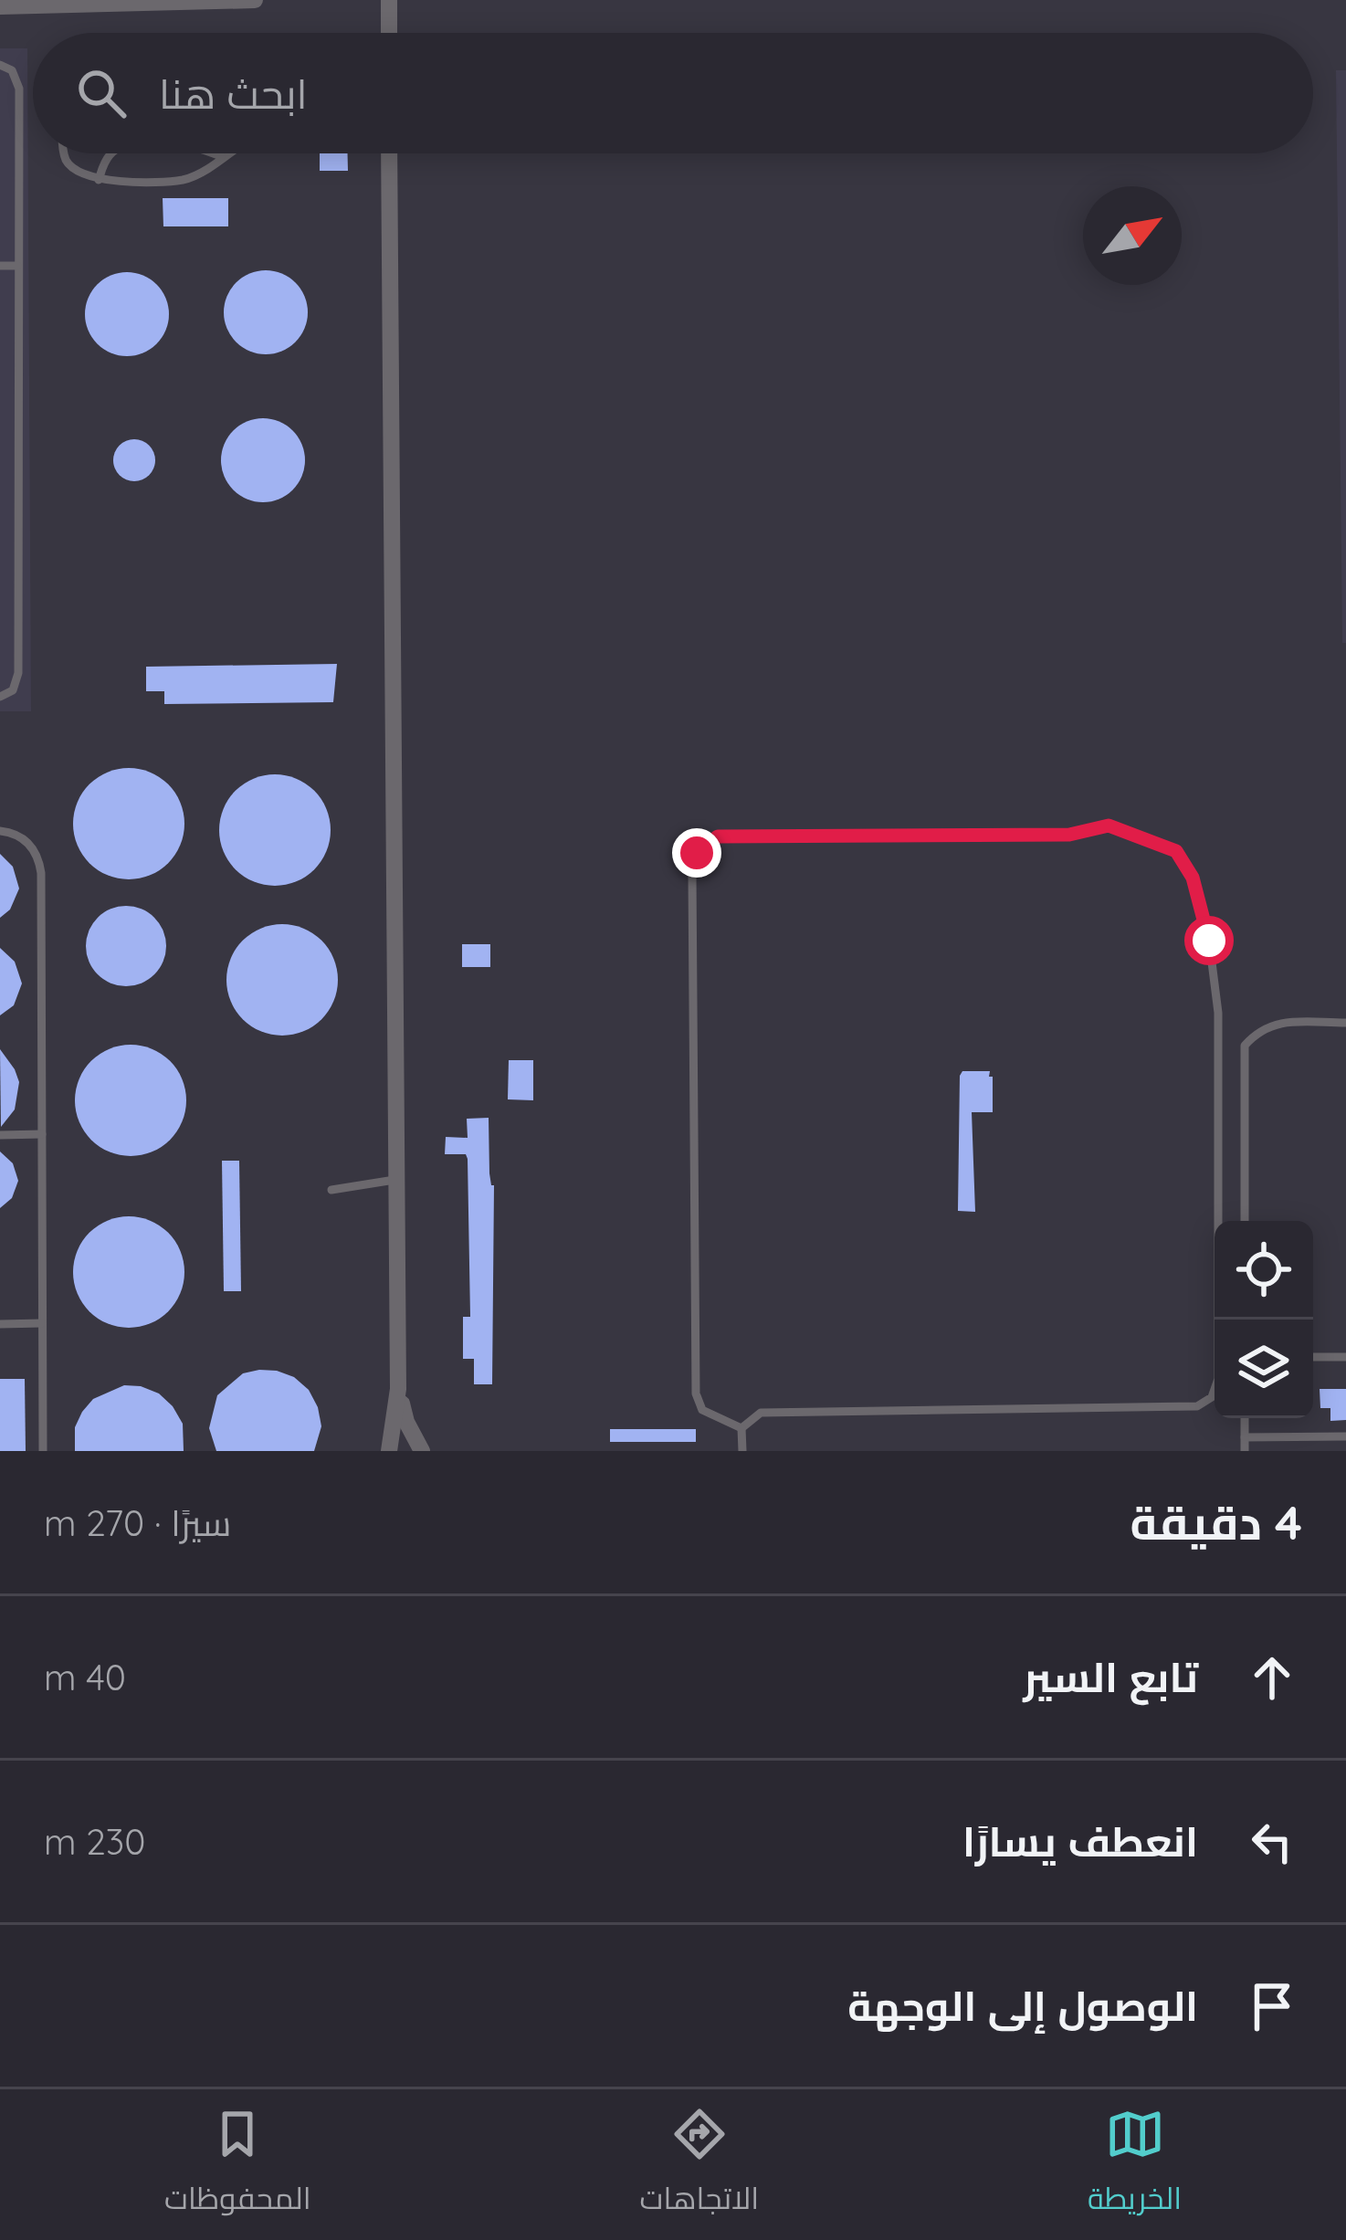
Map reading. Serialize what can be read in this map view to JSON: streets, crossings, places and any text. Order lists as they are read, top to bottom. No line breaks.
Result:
{"north":"top right","page":{"search":"ابحث هنا","heading":["4 دقيقة","سيرًا · 270 m"],"list":[["تابع السير","40 m"],["انعطف يسارًا","230 m"],"الوصول إلى الوجهة"],"nav":["الخريطة","الاتجاهات","المحفوظات"]}}
